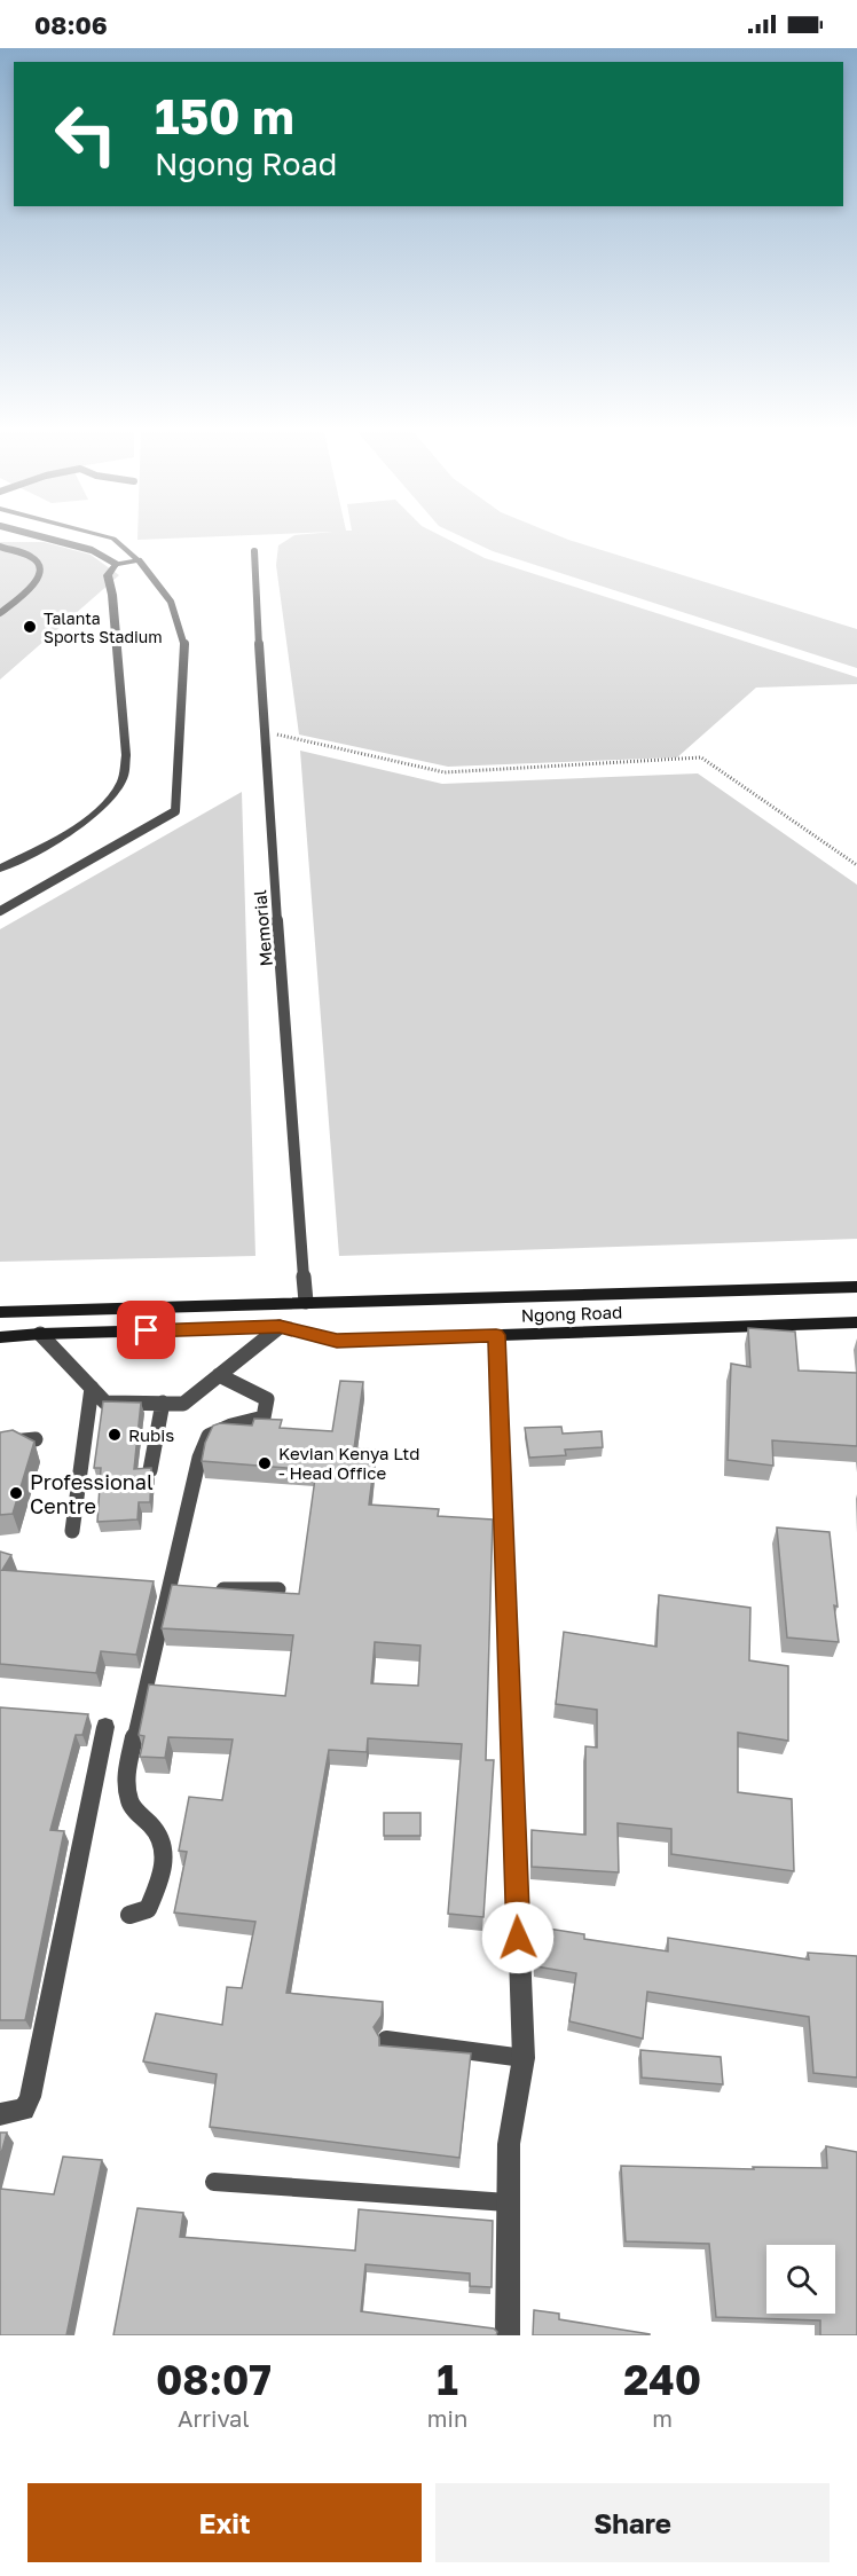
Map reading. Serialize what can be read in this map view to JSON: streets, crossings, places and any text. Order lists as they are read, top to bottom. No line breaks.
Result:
{"streets":{"main road":["Ngong Road"],"lane":["Memorial"]},"crossings":[["Memorial","Ngong Road"]],"places":["Talanta Sports Stadium","Rubis","Kevian Kenya Ltd - Head Office","Professional Centre"],"page":{"status":"08:06","turn":["150 m","Ngong Road"],"eta":["08:07","Arrival","1","min","240","m"],"buttons":["Exit","Share"]}}
